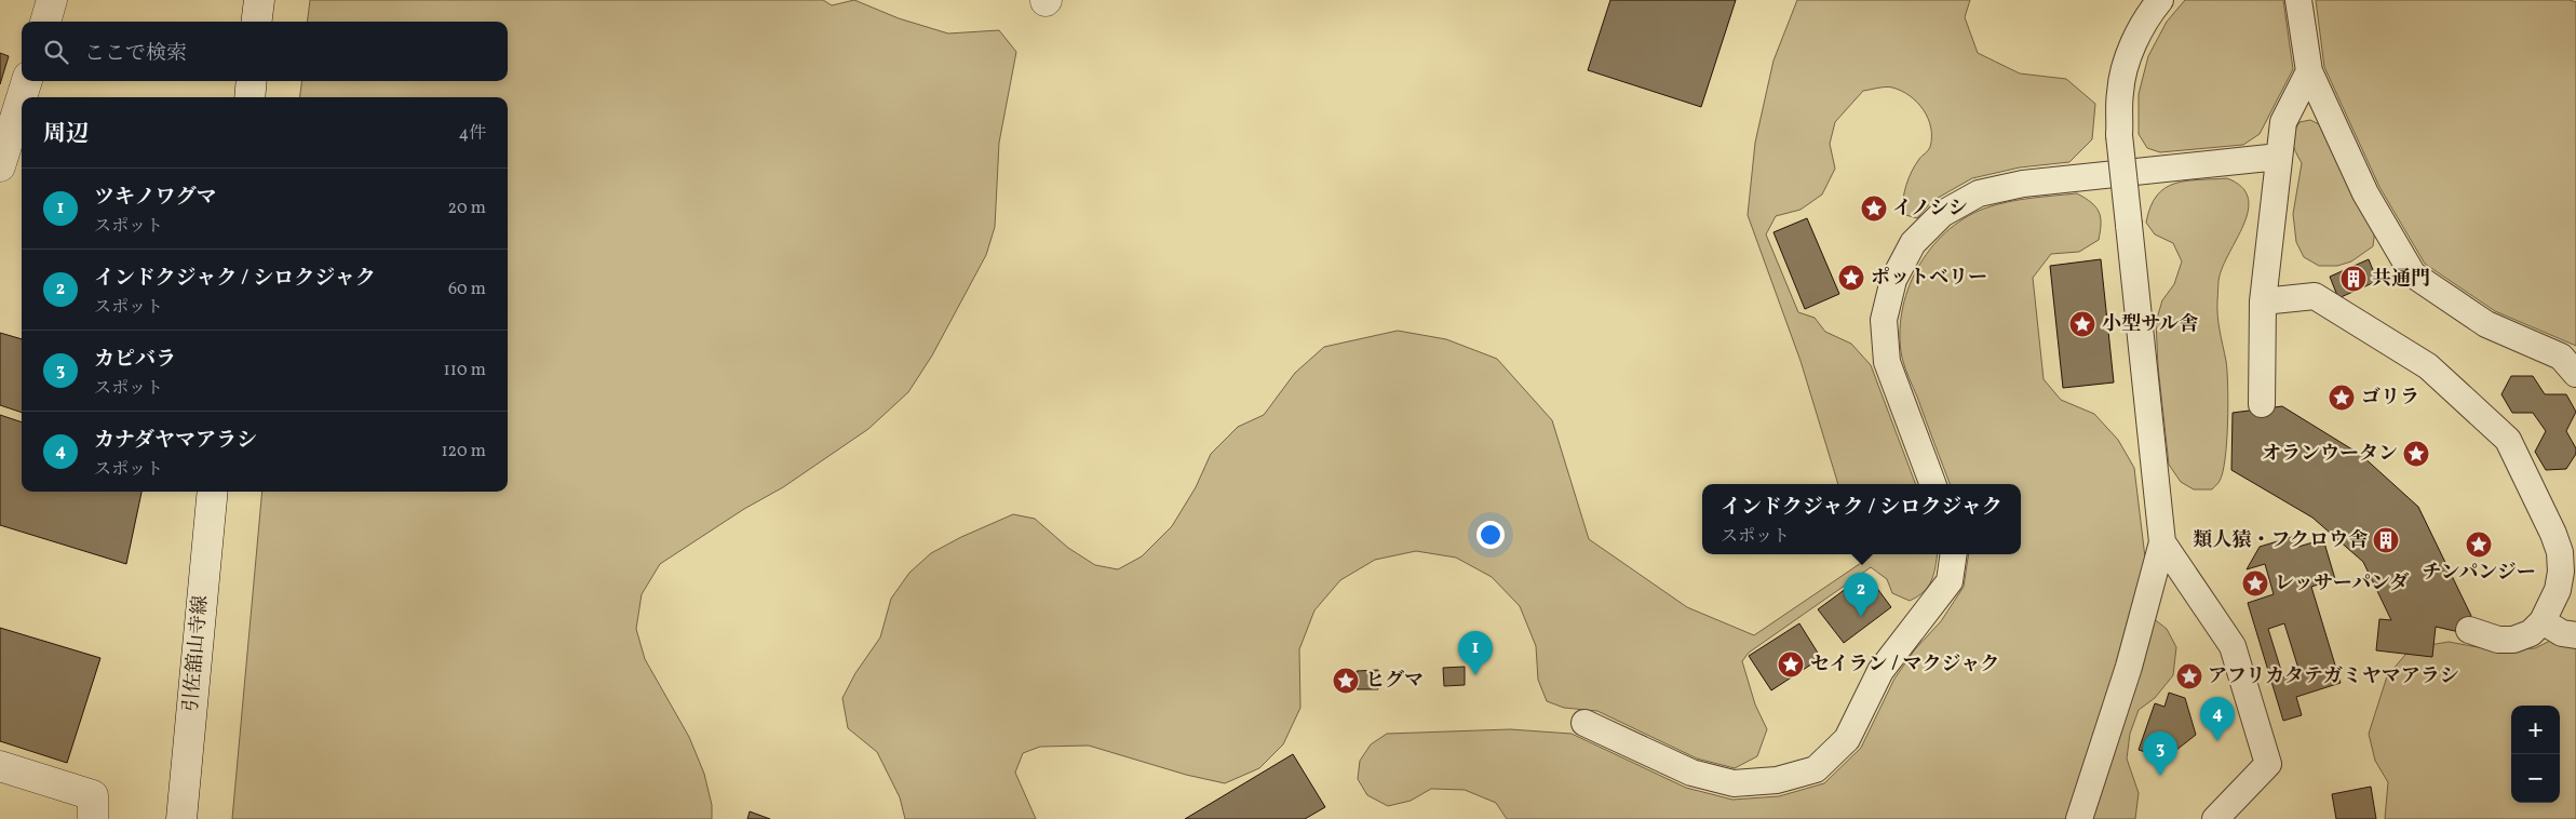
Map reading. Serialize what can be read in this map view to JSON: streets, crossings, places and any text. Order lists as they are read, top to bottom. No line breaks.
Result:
{"streets":{"main road":["引佐舘山寺線"]},"places":{"place":["イノシシ","ポットベリー","小型サル舎","ゴリラ","オランウータン","チンパンジー","レッサーパンダ","セイラン / マクジャク","アフリカタテガミヤマアラシ","ヒグマ"],"building":["共通門","類人猿・フクロウ舎"]},"page":{"search":"ここで検索","heading":["周辺","4件"],"list":[{"mark":"1","name":"ツキノワグマ","note":"スポット","value":"20 m"},{"mark":"2","name":"インドクジャク / シロクジャク","note":"スポット","value":"60 m"},{"mark":"3","name":"カピバラ","note":"スポット","value":"110 m"},{"mark":"4","name":"カナダヤマアラシ","note":"スポット","value":"120 m"}],"popup":["インドクジャク / シロクジャク","スポット"],"pins":["2","1","4","3"],"map_buttons":["+","−"]}}
